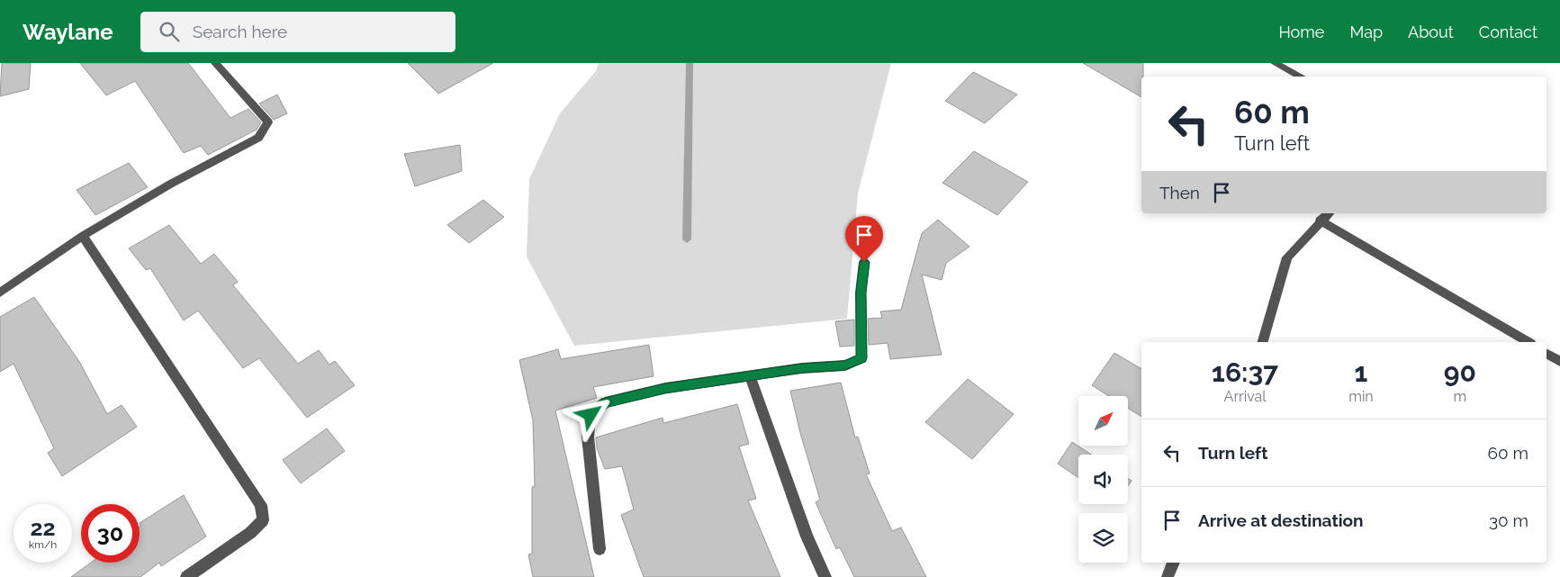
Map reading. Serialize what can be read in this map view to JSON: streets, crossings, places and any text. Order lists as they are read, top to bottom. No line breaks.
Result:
{"north":"top right","page":{"header":"Waylane","search":"Search here","nav":["Home","Map","About","Contact"],"turn":["60 m","Turn left"],"then":"Then","eta":["16:37","Arrival","1","min","90","m"],"list":[{"name":"Turn left","value":"60 m"},{"name":"Arrive at destination","value":"30 m"}],"speed":"22 km/h","limit":"30"}}
